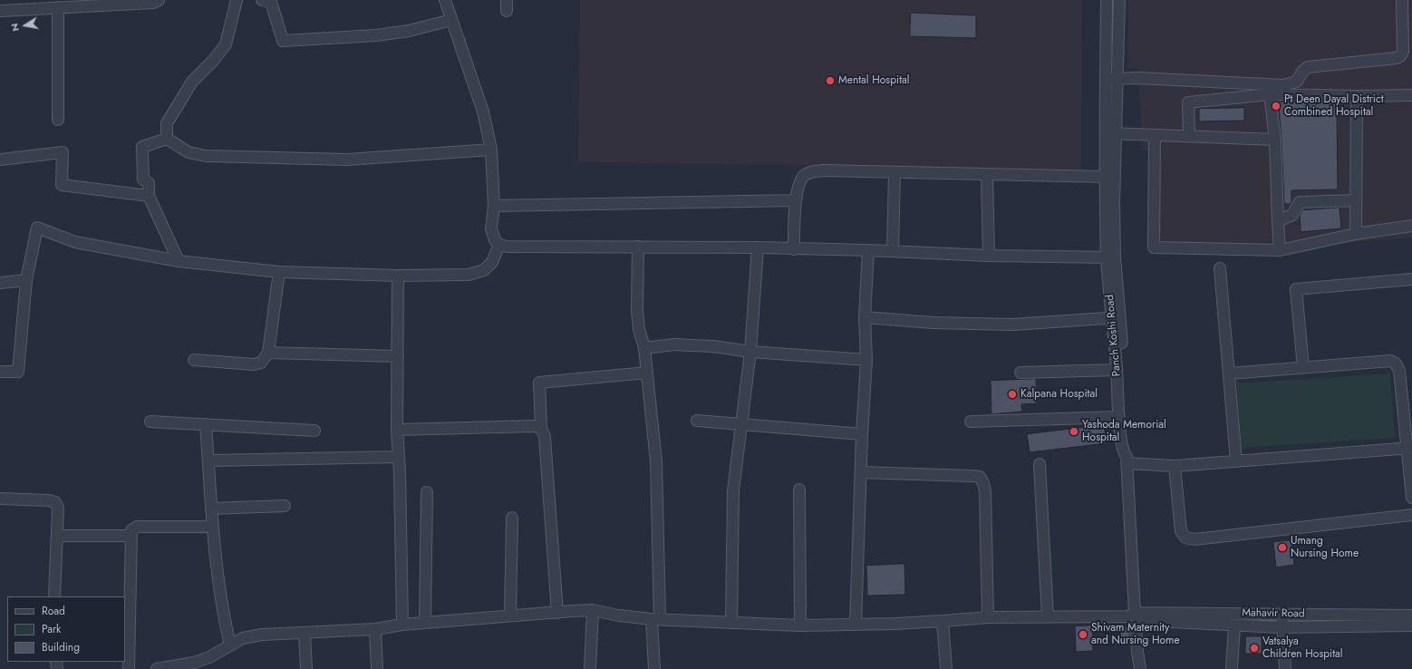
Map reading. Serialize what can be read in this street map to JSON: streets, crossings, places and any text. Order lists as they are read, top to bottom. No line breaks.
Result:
{"streets":{"street":["Panch Koshi Road","Mahavir Road"]},"crossings":[["Panch Koshi Road","Mahavir Road"]],"places":["Mental Hospital","Pt Deen Dayal District Combined Hospital","Kalpana Hospital","Yashoda Memorial Hospital","Umang Nursing Home","Shivam Maternity and Nursing Home","Vatsalya Children Hospital"],"legend":["Road","Park","Building"],"north":"left"}
